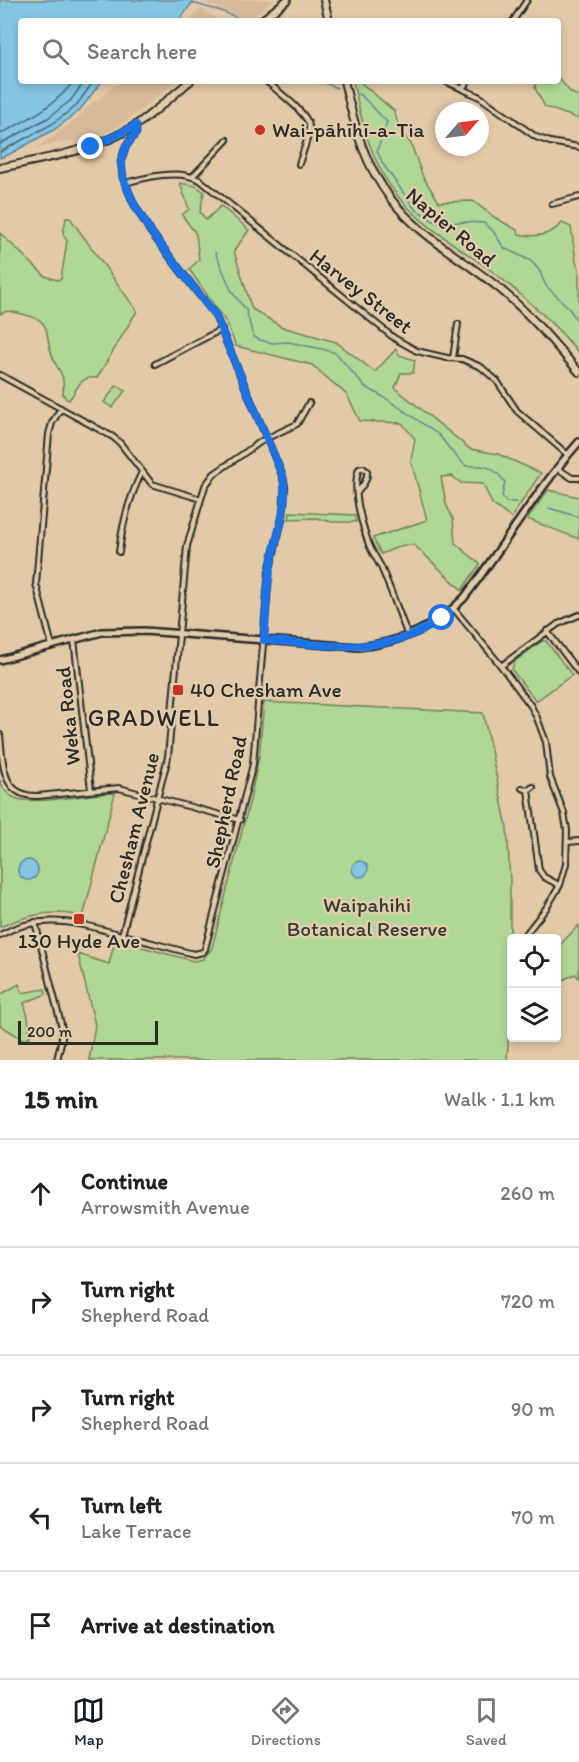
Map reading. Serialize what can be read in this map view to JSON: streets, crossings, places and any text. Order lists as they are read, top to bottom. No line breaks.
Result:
{"streets":{"main road":["Napier Road"],"street":["Harvey Street","Weka Road","Shepherd Road","Chesham Avenue"]},"crossings":[["Shepherd Road","Chesham Avenue"]],"districts":["GRADWELL"],"parks":["Waipahihi Botanical Reserve"],"places":{"other":["Wai-pāhīhī-a-Tia"],"transit":["40 Chesham Ave","130 Hyde Ave"]},"scale_bar":"200 m","north":"top right","page":{"search":"Search here","scale":"200 m","heading":["15 min","Walk · 1.1 km"],"list":[["Continue","Arrowsmith Avenue","260 m"],["Turn right","Shepherd Road","720 m"],["Turn right","Shepherd Road","90 m"],["Turn left","Lake Terrace","70 m"],"Arrive at destination"],"nav":["Map","Directions","Saved"]}}
